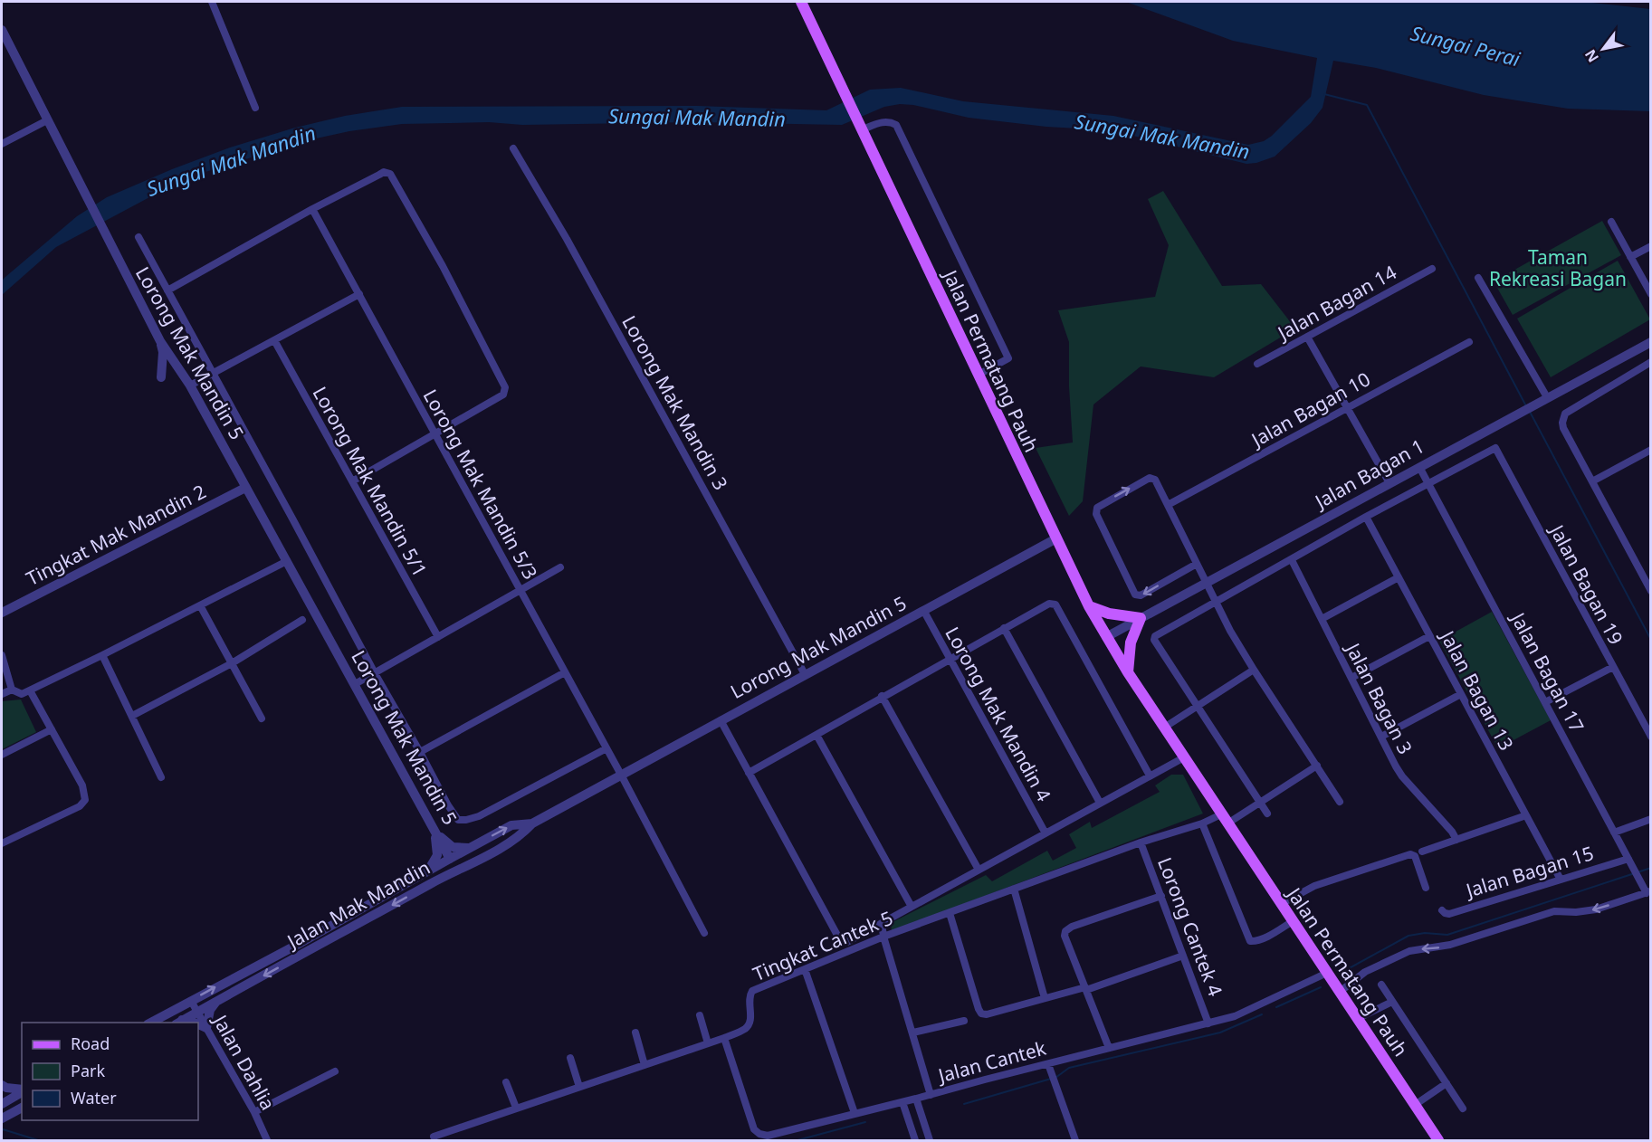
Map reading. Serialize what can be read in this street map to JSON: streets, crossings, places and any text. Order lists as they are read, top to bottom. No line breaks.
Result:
{"streets":{"main road":["Jalan Permatang Pauh"],"street":["Jalan Bagan 14","Lorong Mak Mandin 5","Lorong Mak Mandin 3","Jalan Bagan 10","Jalan Bagan 1","Lorong Mak Mandin 5/1","Lorong Mak Mandin 5/3","Tingkat Mak Mandin 2","Jalan Bagan 19","Jalan Bagan 17","Jalan Bagan 13","Jalan Bagan 3","Lorong Mak Mandin 4","Jalan Bagan 15","Jalan Mak Mandin","Lorong Cantek 4","Tingkat Cantek 5","Jalan Cantek","Jalan Dahlia"]},"crossings":[["Lorong Mak Mandin 5","Jalan Permatang Pauh"],["Lorong Mak Mandin 5","Lorong Mak Mandin 3"],["Lorong Mak Mandin 5","Lorong Mak Mandin 5/3"],["Lorong Mak Mandin 5","Tingkat Mak Mandin 2"],["Lorong Mak Mandin 5","Lorong Mak Mandin 4"],["Lorong Mak Mandin 5","Jalan Mak Mandin"],["Jalan Permatang Pauh","Jalan Bagan 1"],["Jalan Permatang Pauh","Tingkat Cantek 5"],["Jalan Permatang Pauh","Jalan Cantek"],["Jalan Bagan 1","Jalan Bagan 19"],["Jalan Bagan 1","Jalan Bagan 17"],["Jalan Bagan 1","Jalan Bagan 13"],["Jalan Bagan 1","Jalan Bagan 3"],["Jalan Bagan 17","Jalan Bagan 15"],["Jalan Bagan 13","Jalan Bagan 15"],["Jalan Mak Mandin","Jalan Dahlia"],["Lorong Cantek 4","Tingkat Cantek 5"],["Lorong Cantek 4","Jalan Cantek"],["Tingkat Cantek 5","Jalan Cantek"]],"water":["Sungai Perai","Sungai Mak Mandin"],"parks":["Taman Rekreasi Bagan"],"legend":["Road","Park","Water"],"north":"bottom left"}
